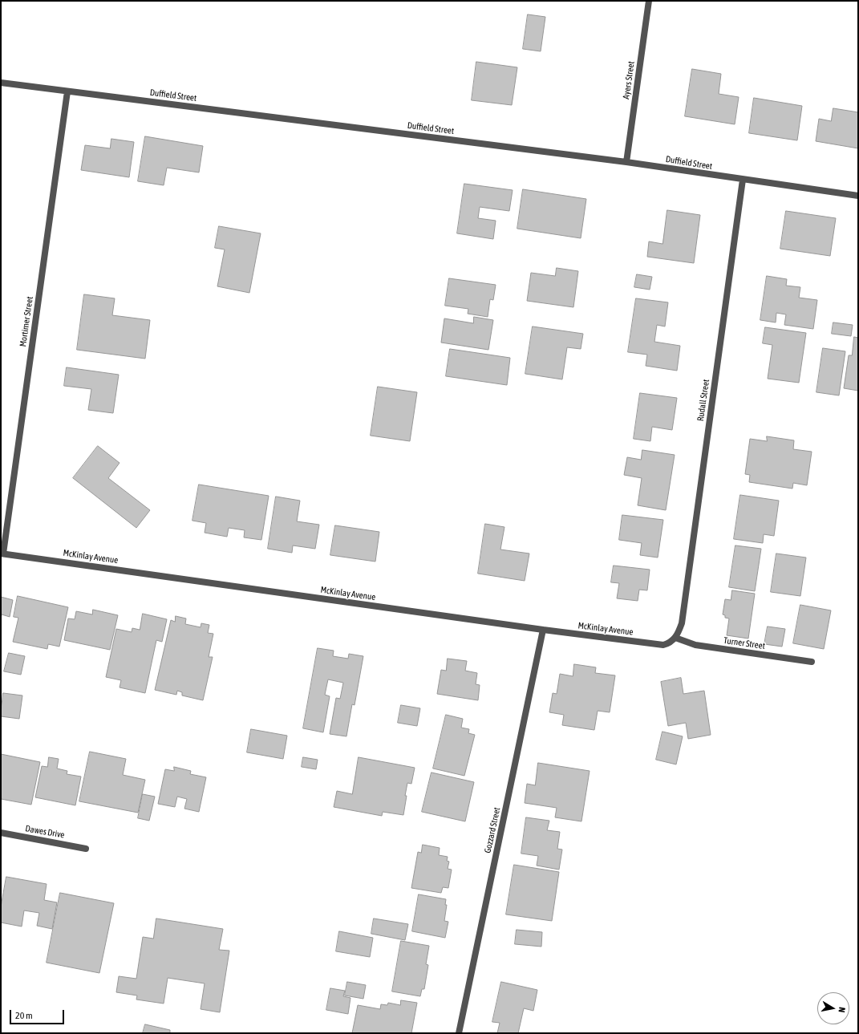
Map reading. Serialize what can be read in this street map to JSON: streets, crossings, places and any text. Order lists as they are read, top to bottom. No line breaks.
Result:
{"streets":{"street":["Ayers Street","Duffield Street","Mortimer Street","Rudall Street","McKinlay Avenue","Turner Street","Gozzard Street","Dawes Drive"]},"crossings":[["Ayers Street","Duffield Street"],["Duffield Street","Mortimer Street"],["Duffield Street","Rudall Street"],["Mortimer Street","McKinlay Avenue"],["Rudall Street","McKinlay Avenue"],["Rudall Street","Turner Street"],["McKinlay Avenue","Turner Street"],["McKinlay Avenue","Gozzard Street"]],"scale_bar":"20 m","north":"right"}
